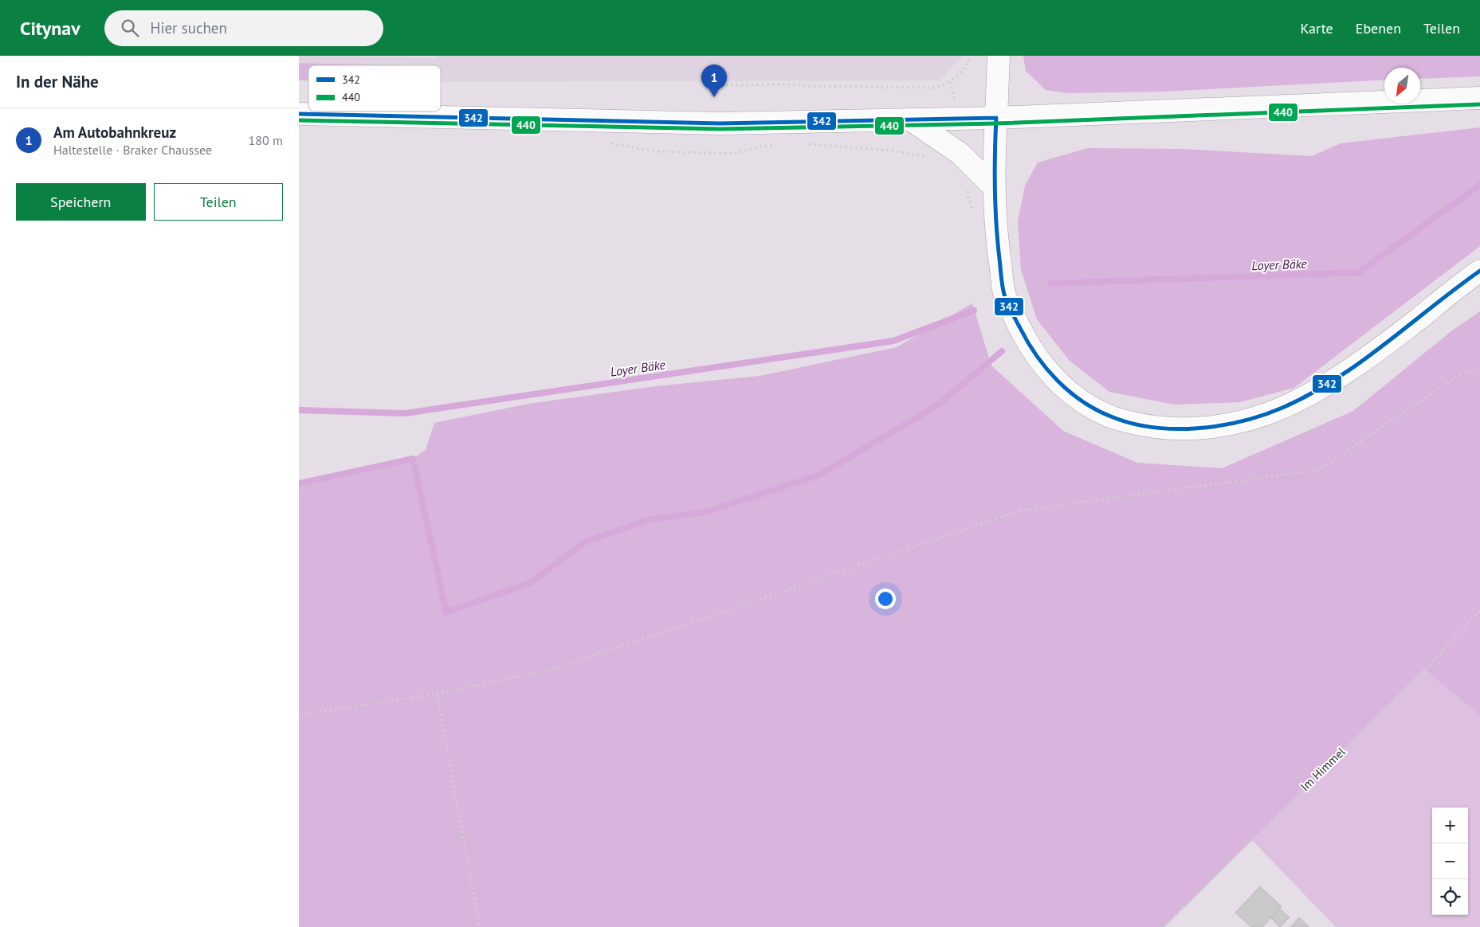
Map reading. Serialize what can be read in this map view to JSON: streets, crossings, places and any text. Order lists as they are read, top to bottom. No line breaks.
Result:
{"streets":{"path":["Im Himmel"]},"water":["Loyer Bäke"],"lines":["transit line 440","transit line 342"],"legend":["342","440"],"north":"bottom left","page":{"header":"Citynav","search":"Hier suchen","nav":["Karte","Ebenen","Teilen"],"heading":"In der Nähe","pins":"1","list":[{"mark":"1","name":"Am Autobahnkreuz","note":"Haltestelle · Braker Chaussee","value":"180 m"}],"buttons":["Speichern","Teilen"],"map_buttons":["+","−"]}}
